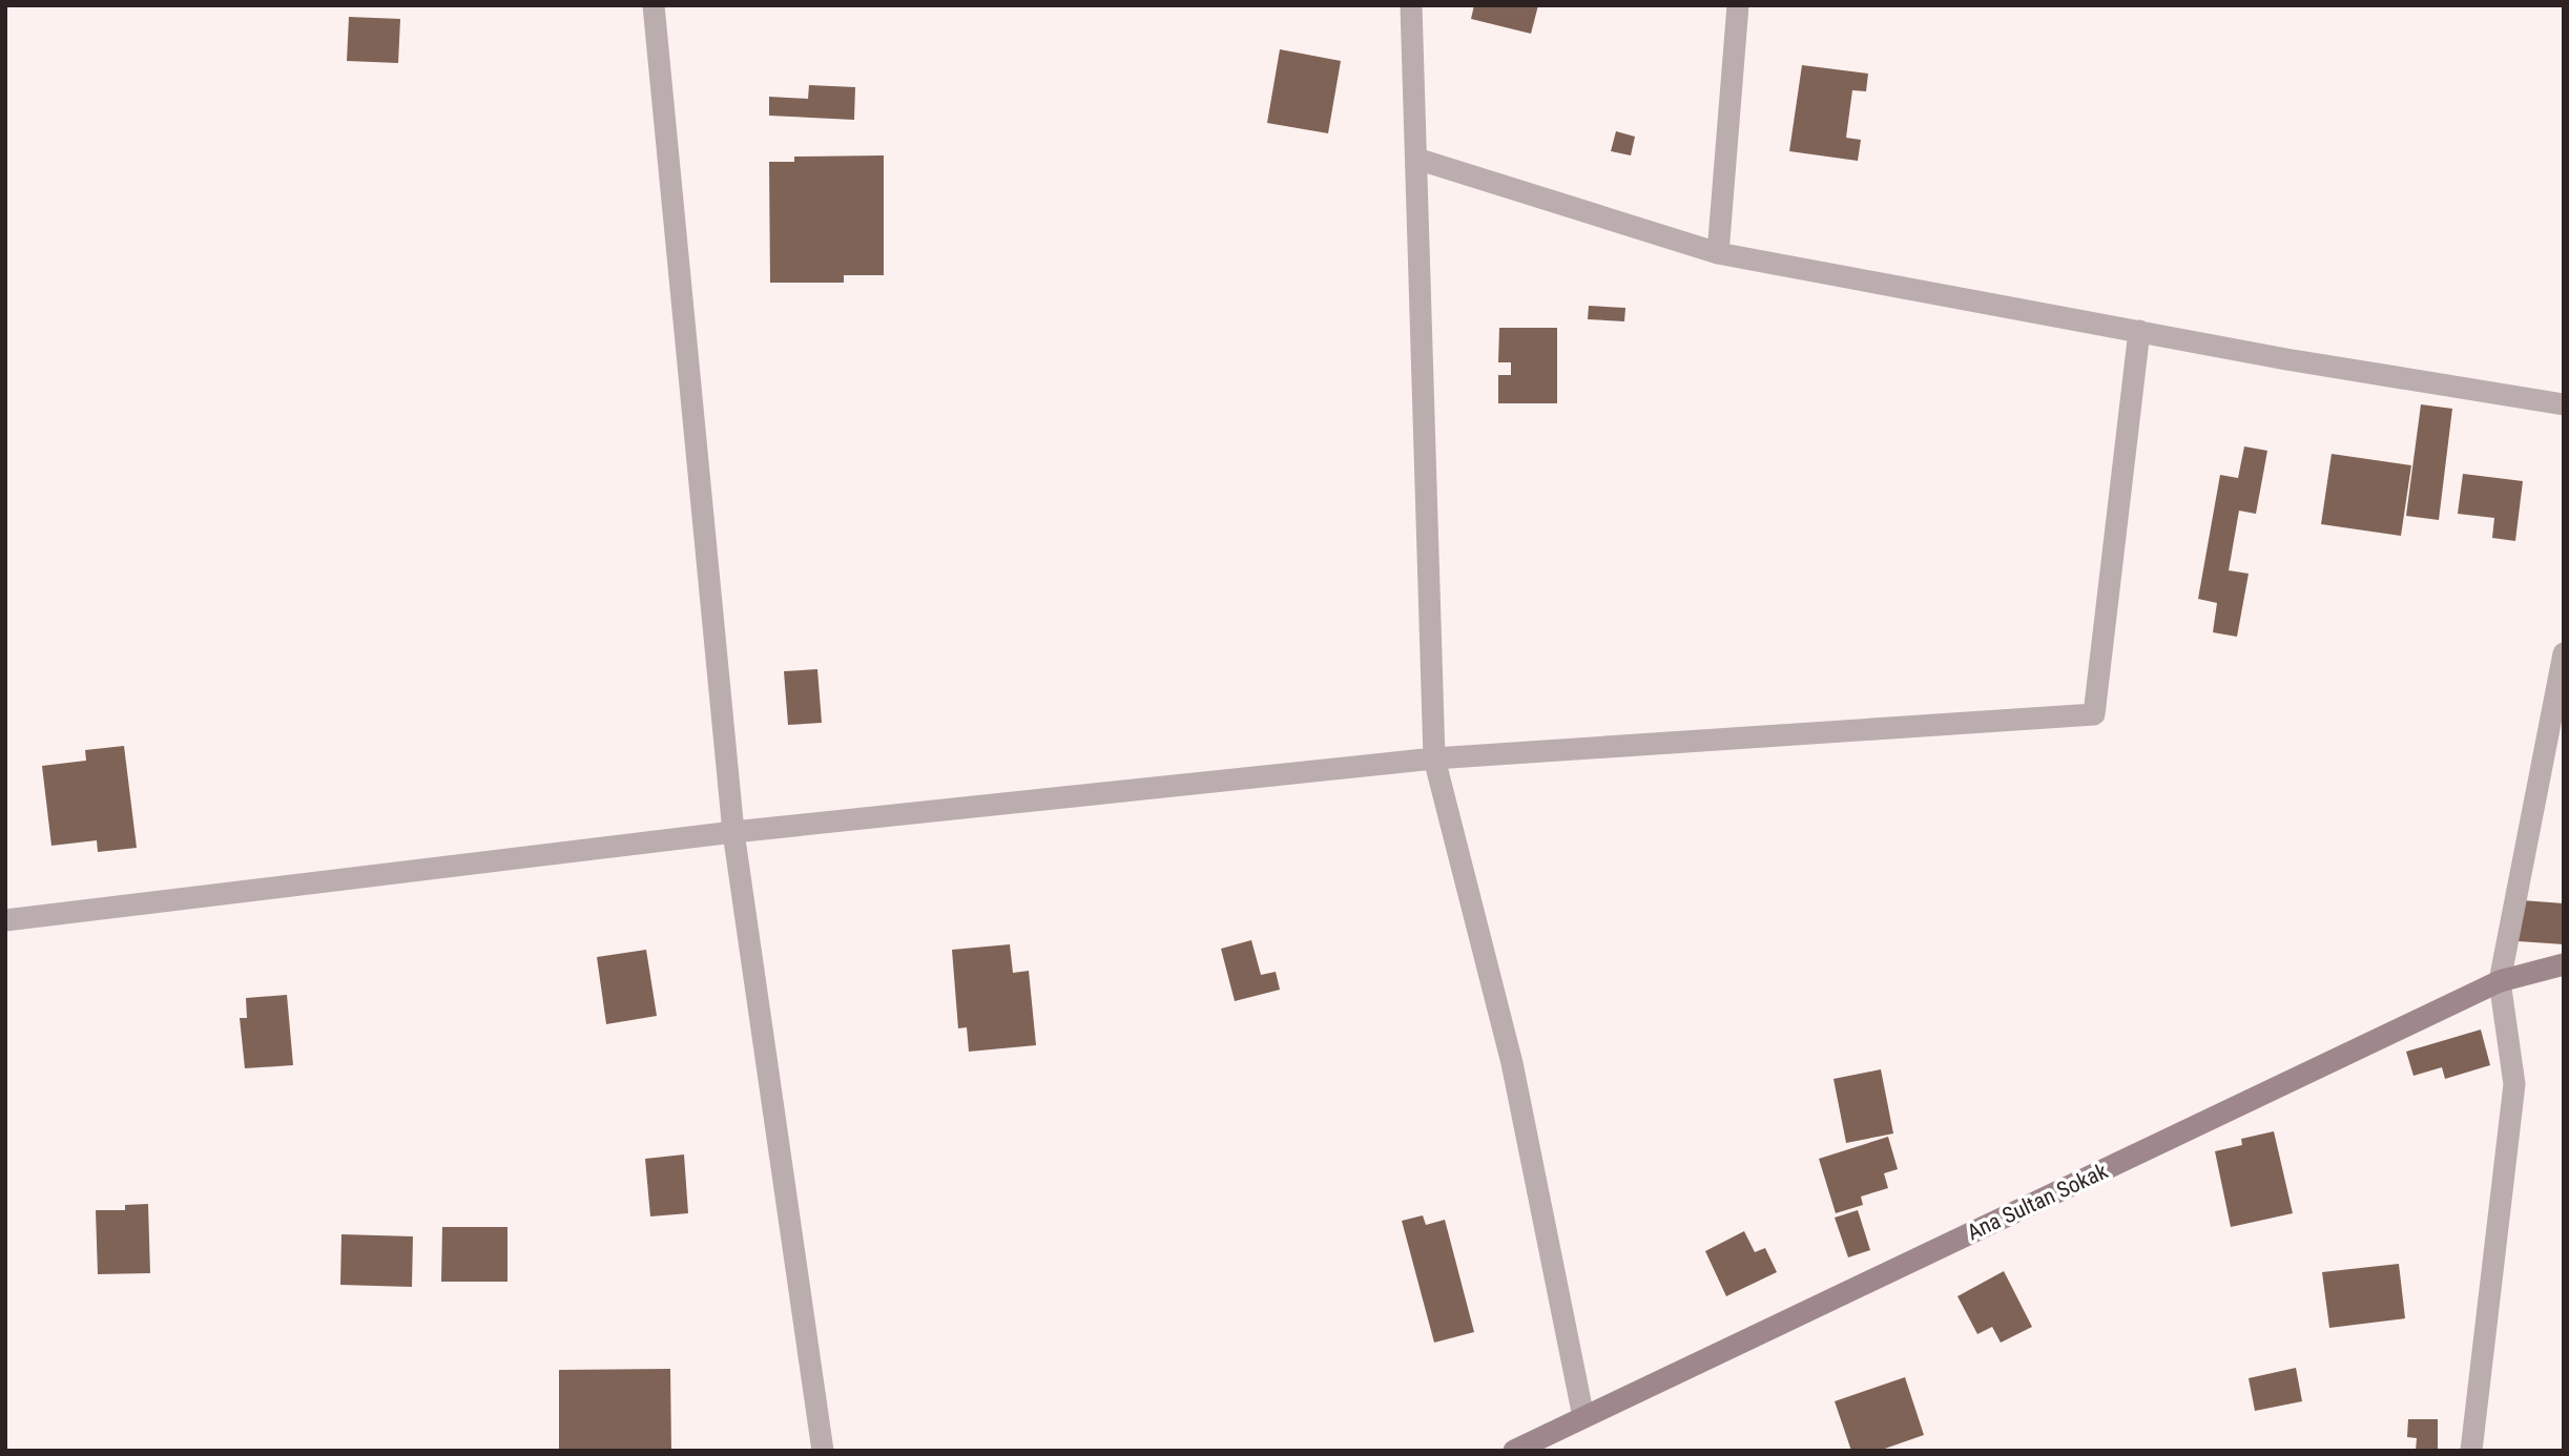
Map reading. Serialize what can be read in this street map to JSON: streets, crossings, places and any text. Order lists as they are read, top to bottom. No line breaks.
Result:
{"streets":{"street":["Ana Sultan Sokak"]}}
